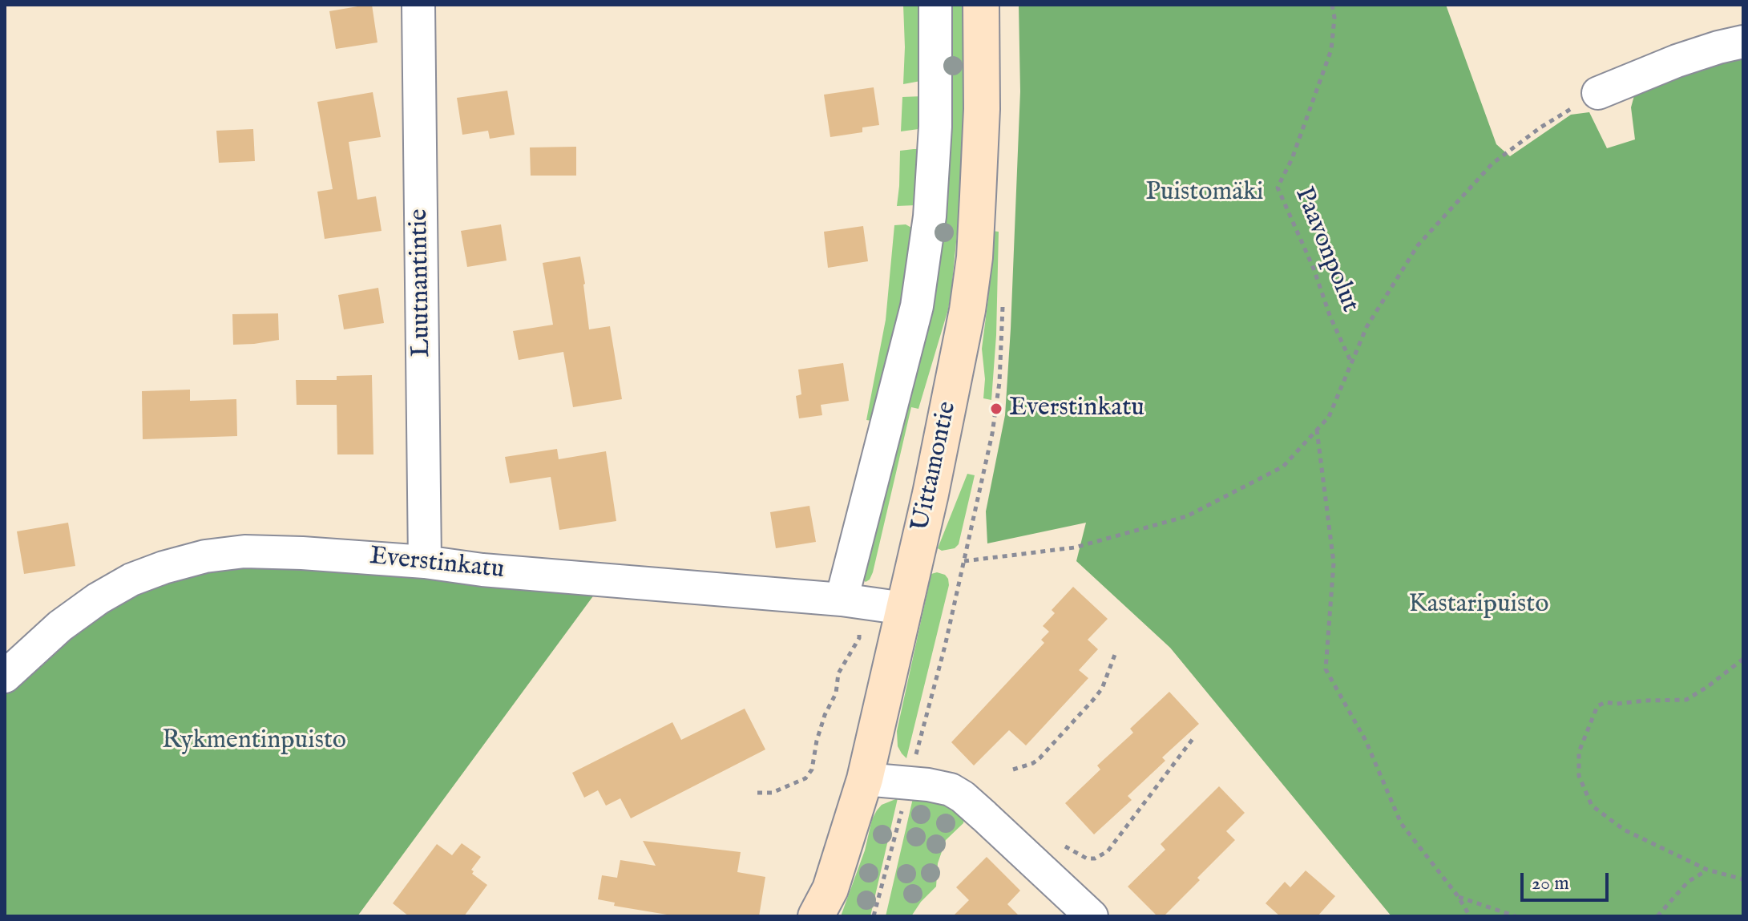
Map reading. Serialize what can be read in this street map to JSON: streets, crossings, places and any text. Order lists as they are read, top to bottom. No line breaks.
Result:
{"streets":{"street":["Luutnantintie","Uittamontie","Everstinkatu"],"path":["Paavonpolut"]},"crossings":[["Luutnantintie","Everstinkatu"],["Uittamontie","Everstinkatu"]],"parks":["Puistomäki","Kastaripuisto","Rykmentinpuisto"],"places":["Everstinkatu"],"scale_bar":"20 m"}
